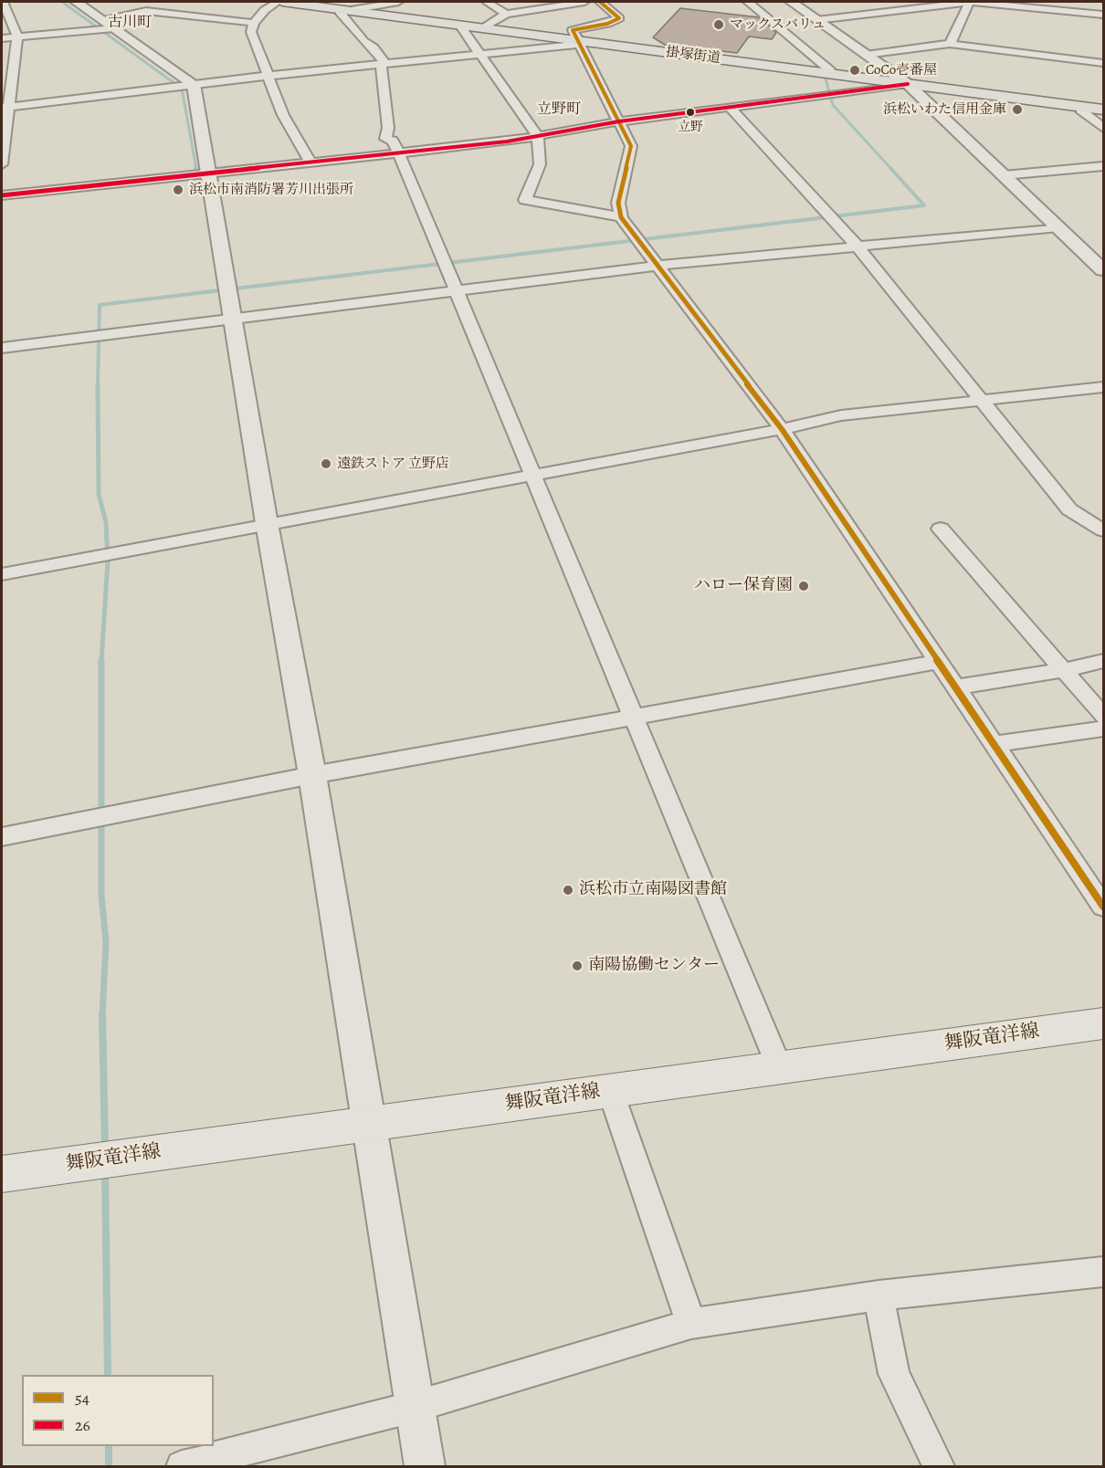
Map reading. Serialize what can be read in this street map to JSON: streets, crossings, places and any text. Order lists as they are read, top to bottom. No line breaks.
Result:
{"streets":{"highway":["掛塚街道"],"main road":["舞阪竜洋線"]},"districts":["古川町","立野町"],"places":["マックスバリュ","CoCo壱番屋","浜松いわた信用金庫","立野","浜松市南消防署芳川出張所","遠鉄ストア 立野店","ハロー保育園","浜松市立南陽図書館","南陽協働センター"],"lines":["transit line 54","transit line 26"],"legend":["54","26"]}
